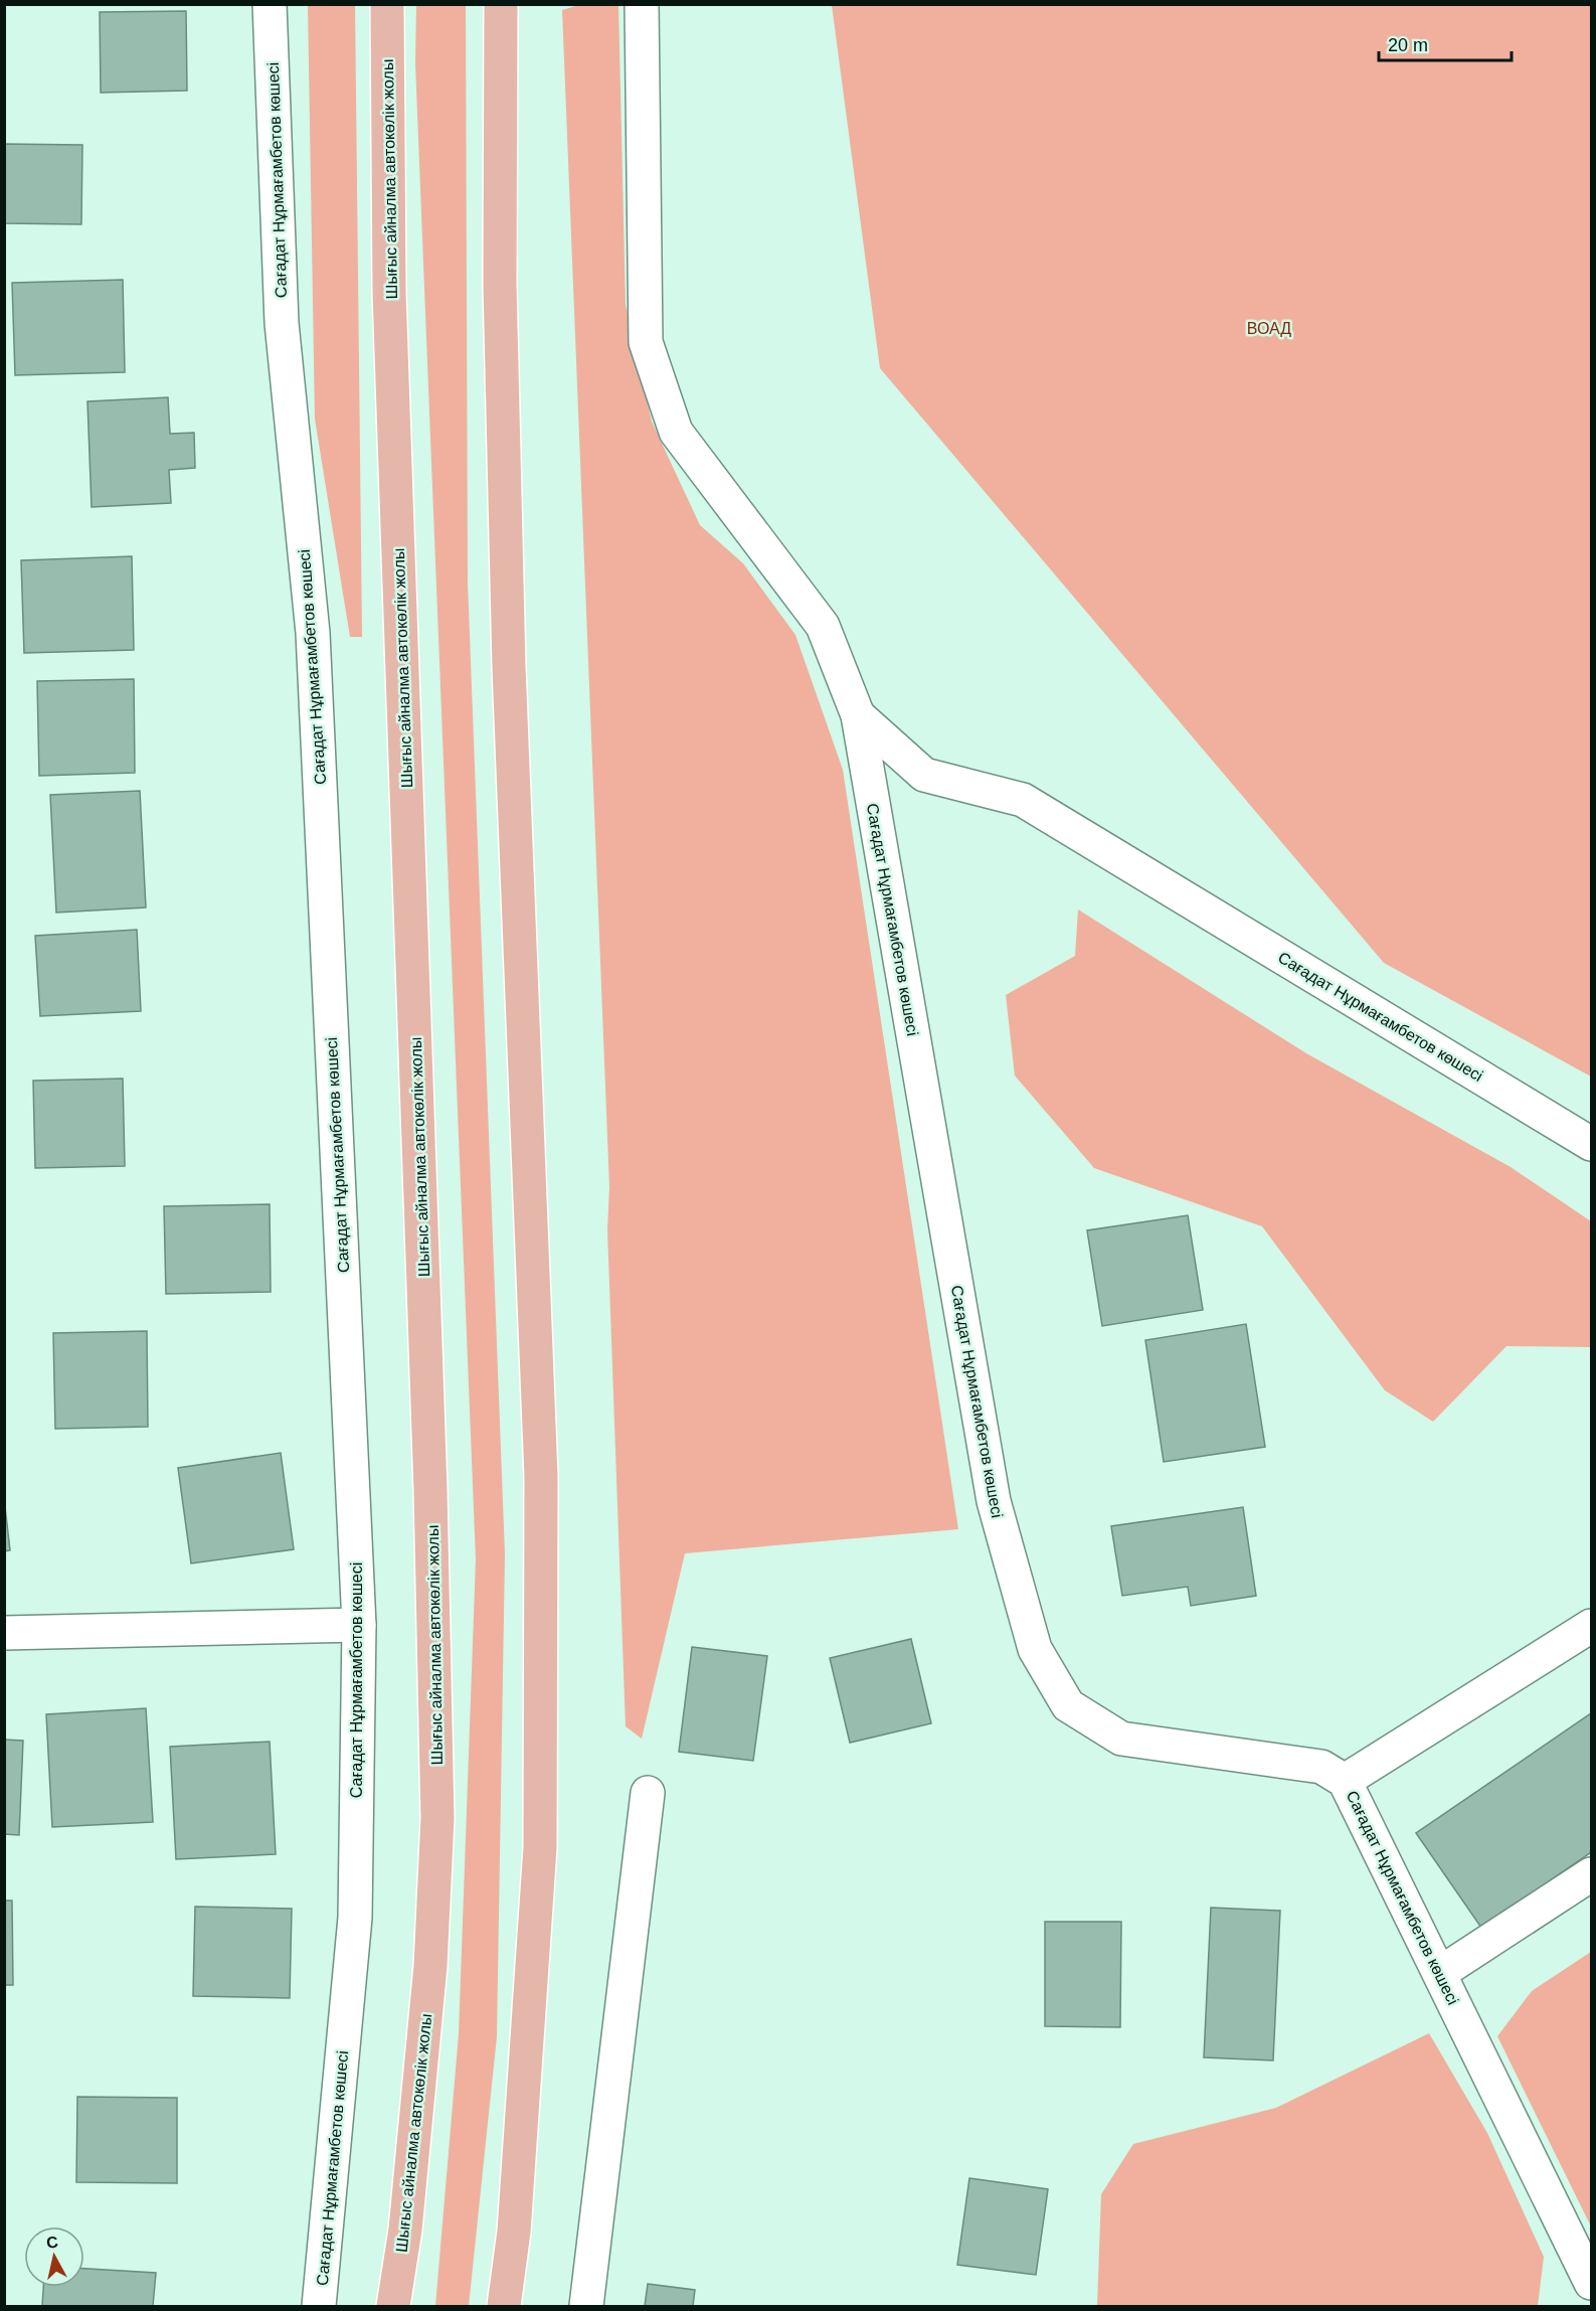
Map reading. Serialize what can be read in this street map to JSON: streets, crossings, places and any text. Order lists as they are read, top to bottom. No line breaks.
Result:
{"streets":{"main road":["Шығыс айналма автокөлік жолы"],"street":["Сағадат Нұрмағамбетов көшесі"]},"parks":["ВОАД"],"scale_bar":"20 m","north":"top"}
